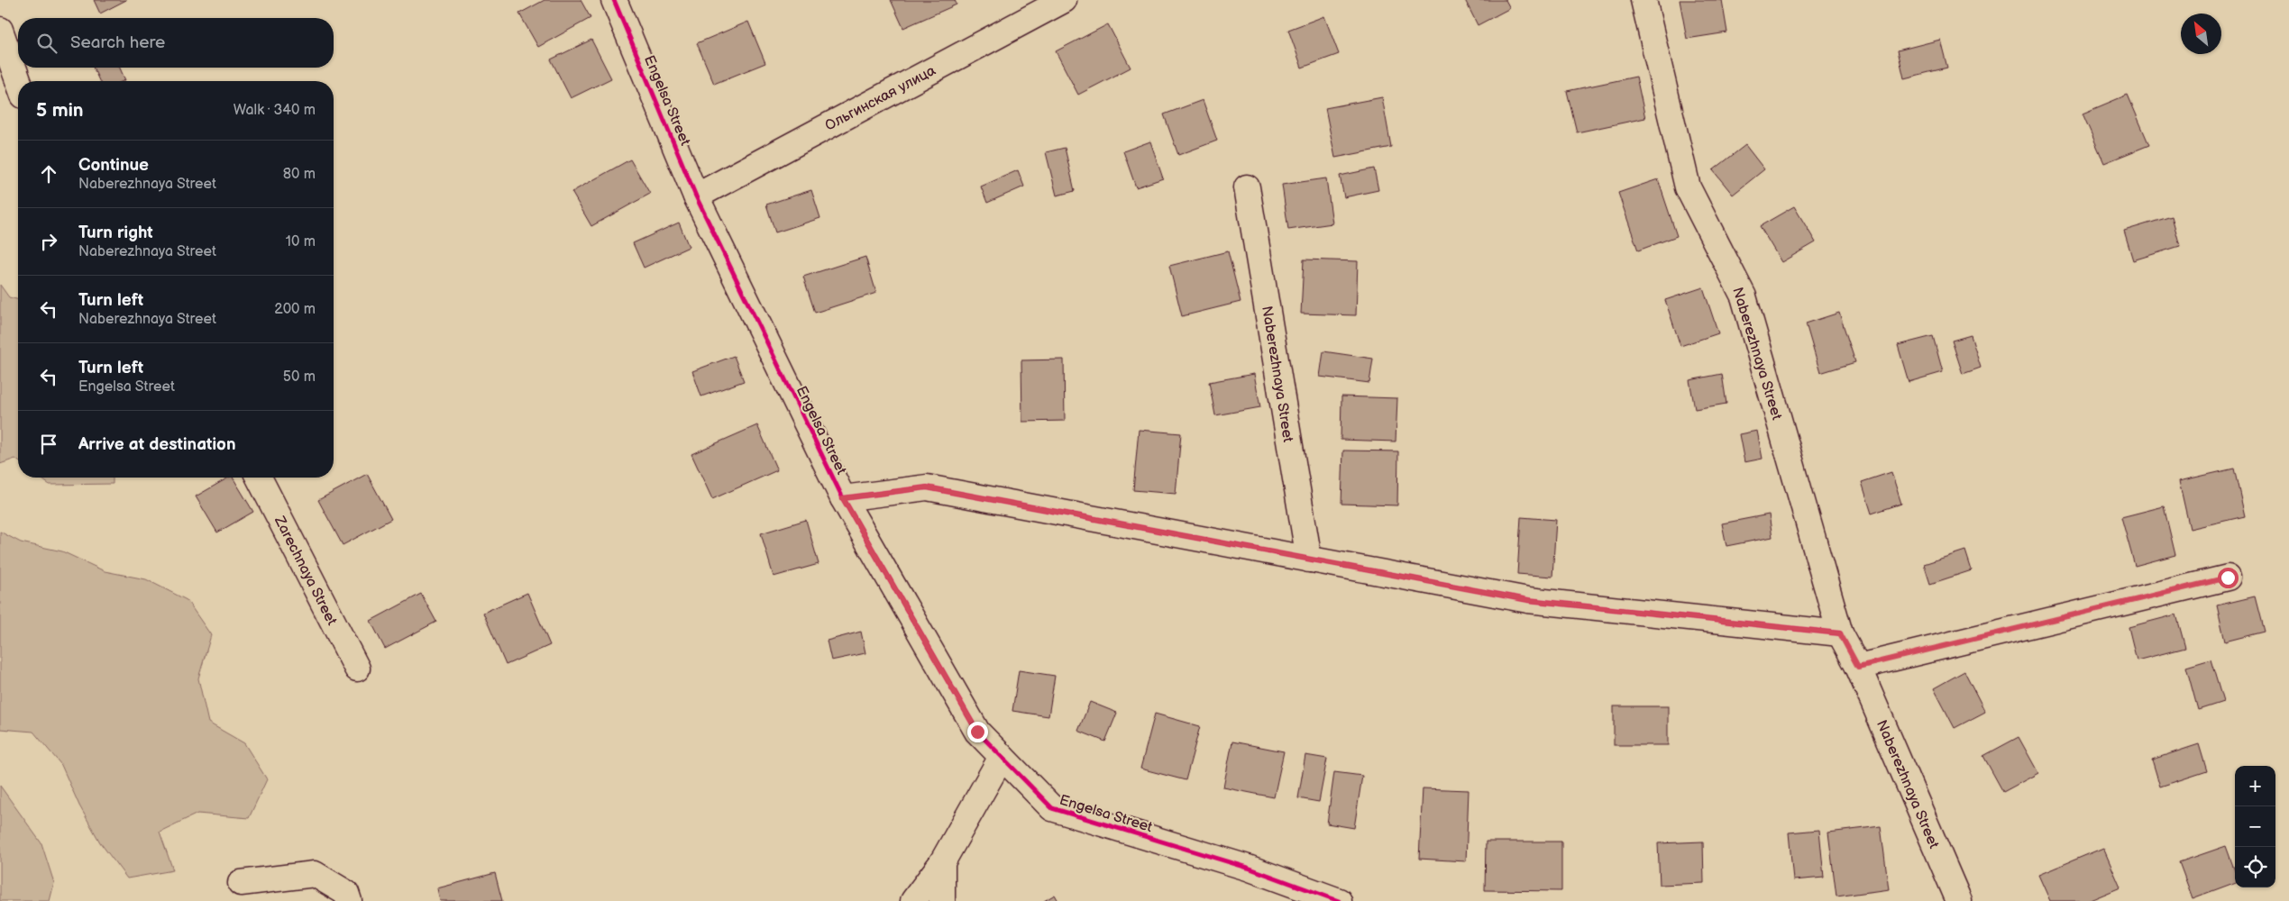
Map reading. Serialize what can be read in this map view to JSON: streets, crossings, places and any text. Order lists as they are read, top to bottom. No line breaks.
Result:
{"streets":{"street":["Ольгинская улица","Engelsa Street","Naberezhnaya Street","Zarechnaya Street"]},"crossings":[["Ольгинская улица","Engelsa Street"]],"north":"top left","page":{"search":"Search here","heading":["5 min","Walk · 340 m"],"list":[["Continue","Naberezhnaya Street","80 m"],["Turn right","Naberezhnaya Street","10 m"],["Turn left","Naberezhnaya Street","200 m"],["Turn left","Engelsa Street","50 m"],"Arrive at destination"],"map_buttons":["+","−"]}}
